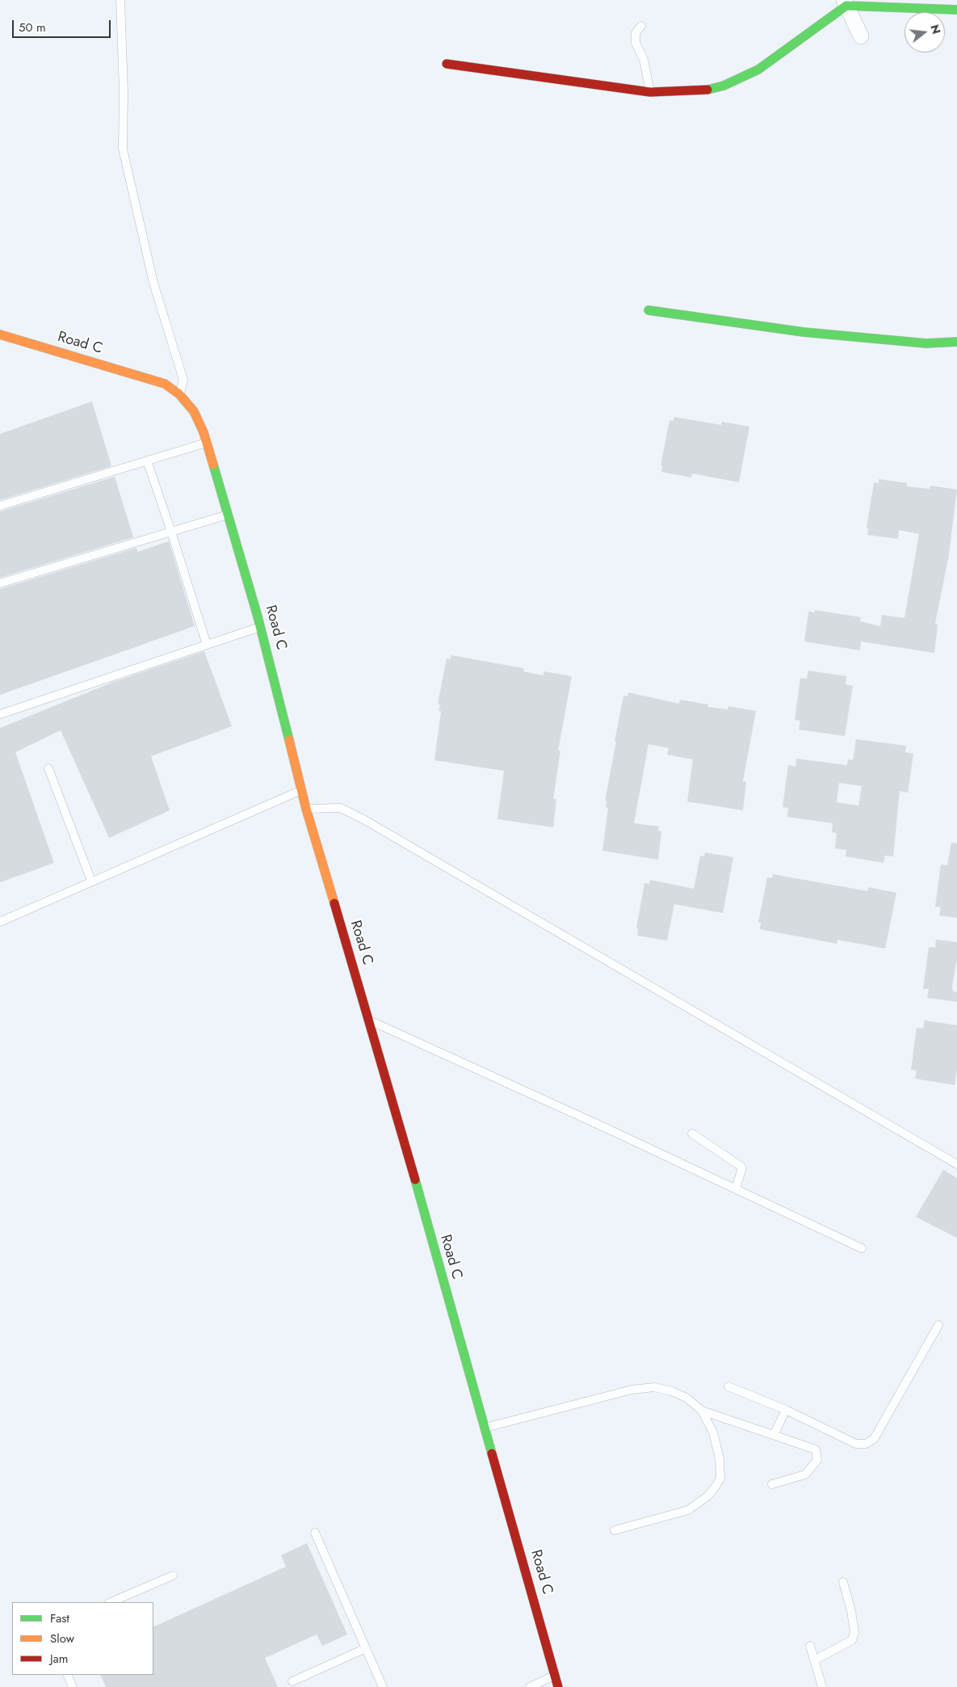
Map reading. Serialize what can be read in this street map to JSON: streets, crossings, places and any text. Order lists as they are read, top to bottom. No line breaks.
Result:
{"streets":{"street":["Road C"]},"legend":["Fast","Slow","Jam"],"scale_bar":"50 m","north":"right"}
